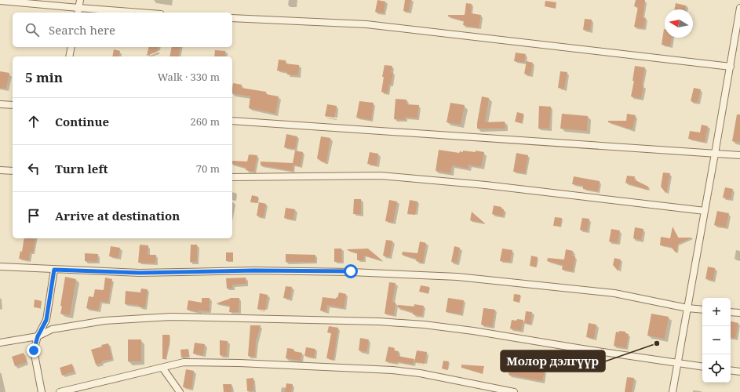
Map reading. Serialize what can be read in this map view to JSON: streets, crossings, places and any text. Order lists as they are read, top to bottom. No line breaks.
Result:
{"places":["Молор дэлгүүр"],"north":"left","page":{"search":"Search here","heading":["5 min","Walk · 330 m"],"list":[["Continue","260 m"],["Turn left","70 m"],"Arrive at destination"],"map_buttons":["+","−"]}}
